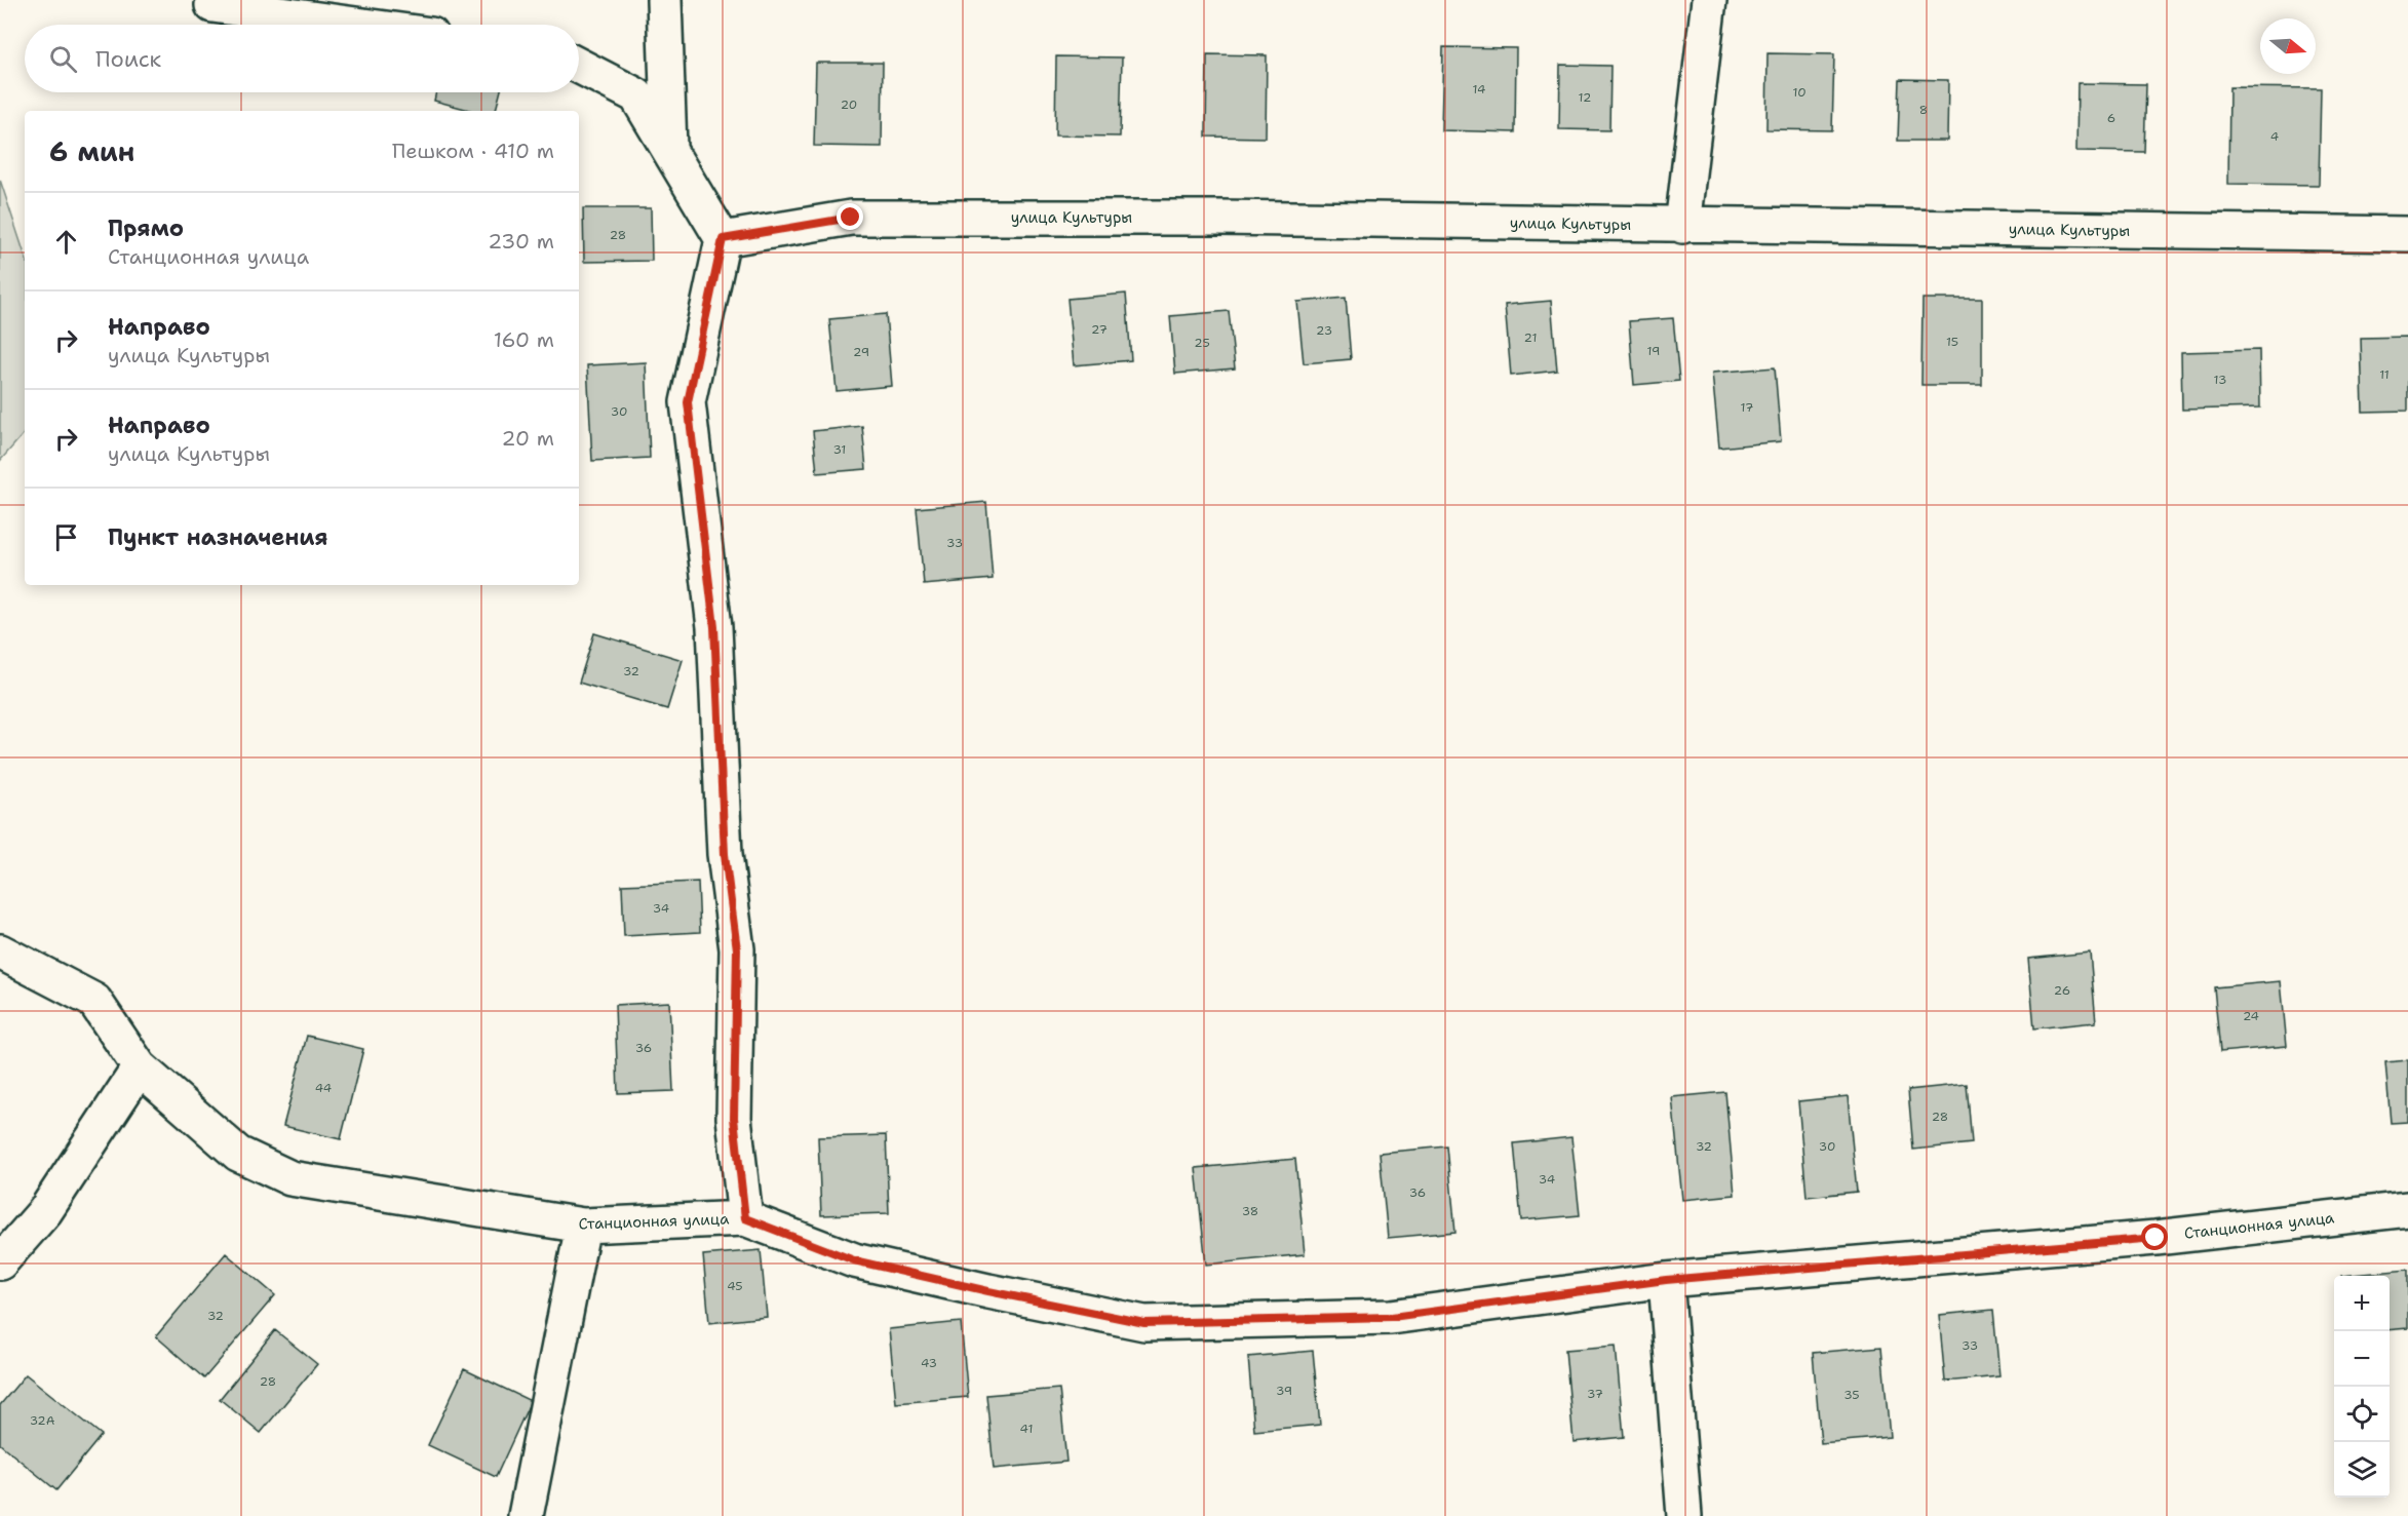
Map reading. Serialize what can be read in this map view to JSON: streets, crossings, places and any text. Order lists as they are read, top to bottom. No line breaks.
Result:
{"streets":{"street":["улица Культуры","Станционная улица"]},"house_numbers":["14","10","12","20","8","6","4","28","27","23","21","15","25","19","29","11","13","17","30","31","33","32","34","26","24","36","44","28","32","30","34","36","38","45","32","33","43","28","39","37","35","32А","41"],"north":"right","page":{"search":"Поиск","heading":["6 мин","Пешком · 410 m"],"list":[["Прямо","Станционная улица","230 m"],["Направо","улица Культуры","160 m"],["Направо","улица Культуры","20 m"],"Пункт назначения"],"map_buttons":["+","−"]}}
